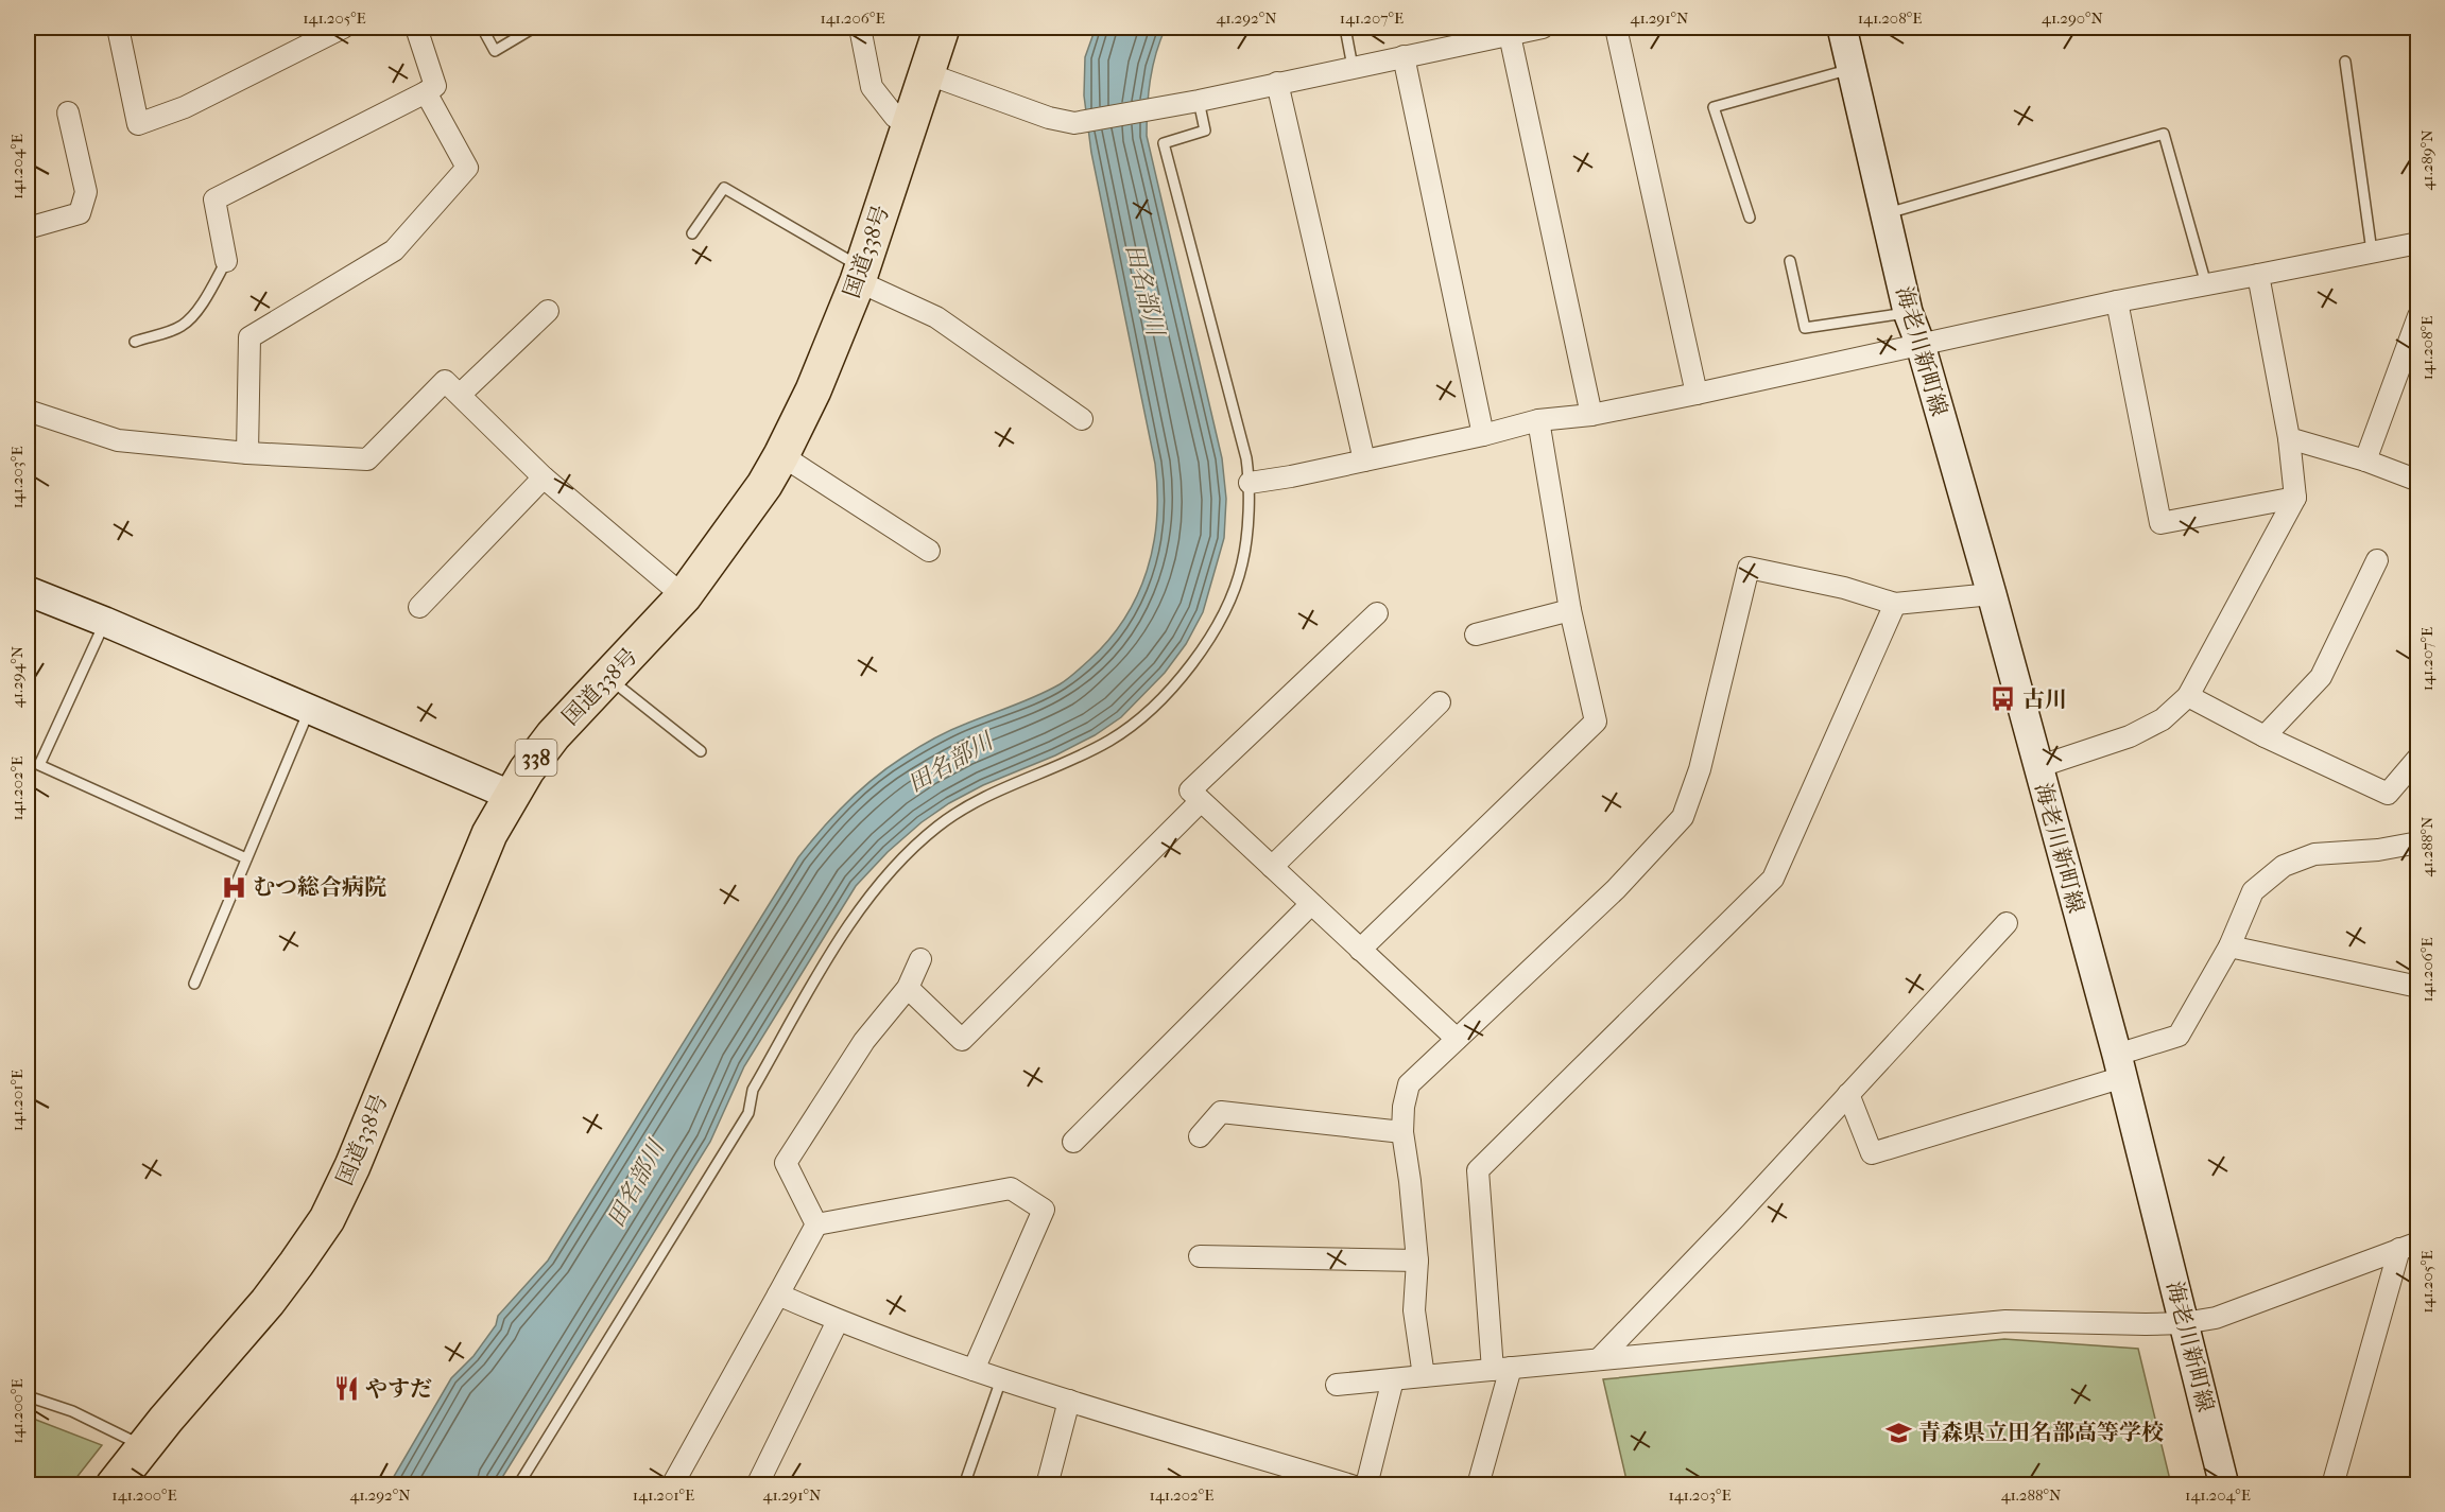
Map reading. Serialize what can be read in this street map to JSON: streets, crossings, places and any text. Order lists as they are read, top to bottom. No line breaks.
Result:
{"streets":{"highway":["国道338号","338"],"main road":["海老川新町線"]},"water":["田名部川"],"places":{"bus stop":["古川"],"hospital":["むつ総合病院"],"restaurant":["やすだ"],"school or university":["青森県立田名部高等学校"]},"coordinates":["141.205°E","141.206°E","41.292°N","141.207°E","41.291°N","141.208°E","41.290°N","41.289°N","141.204°E","141.203°E","41.294°N","141.202°E","41.288°N","141.201°E","141.200°E"]}
